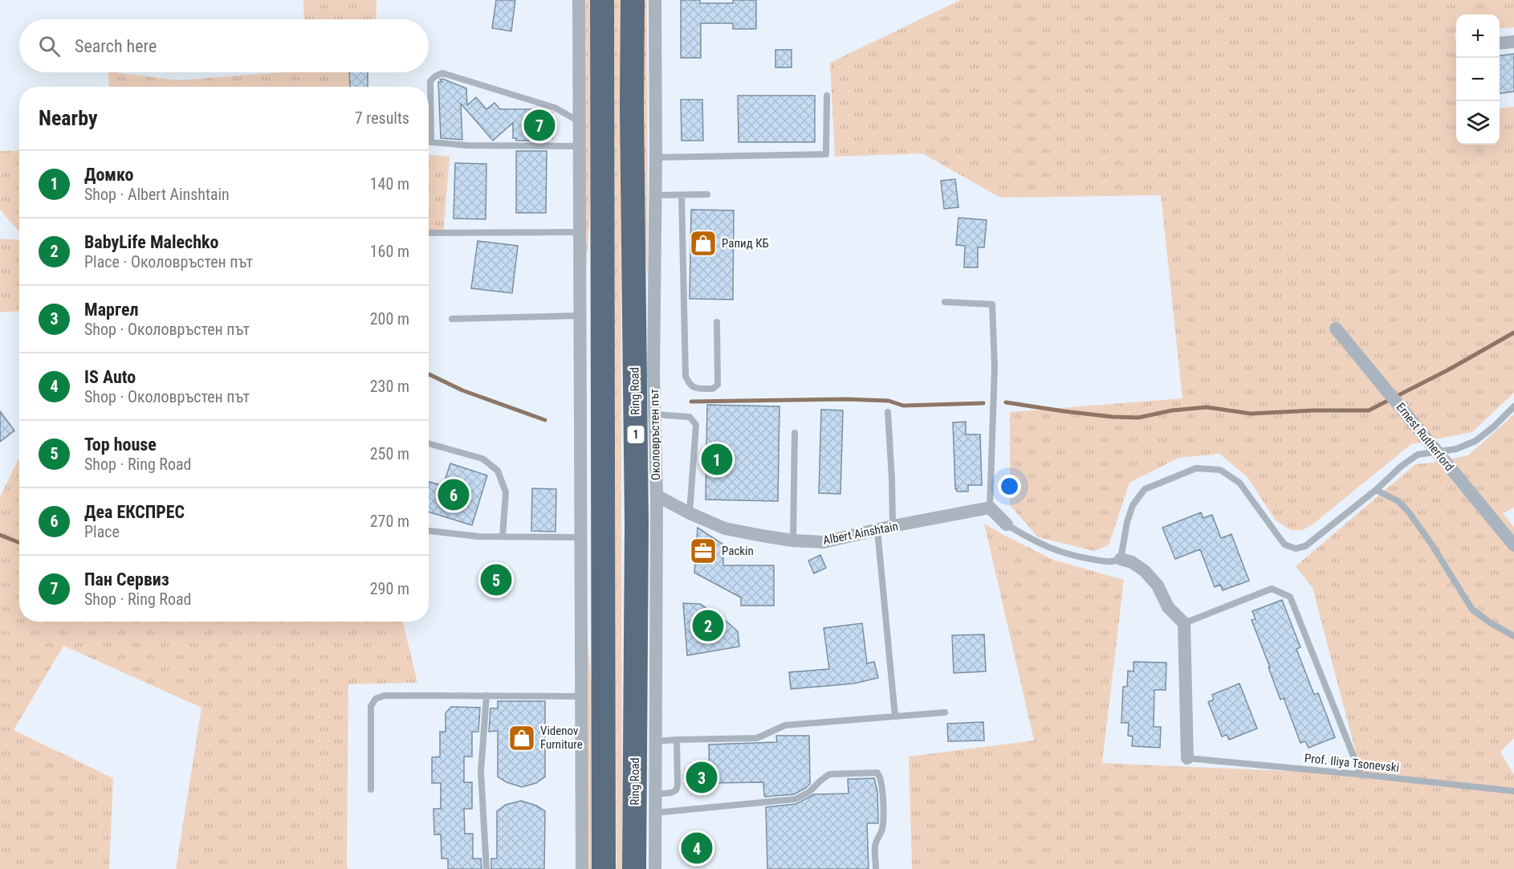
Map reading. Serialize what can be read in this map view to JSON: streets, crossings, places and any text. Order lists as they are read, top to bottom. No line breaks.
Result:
{"streets":{"highway":["Ring Road","1"],"street":["Околовръстен път","Ernest Rutherford","Albert Ainshtain"],"lane":["Prof. Iliya Tsonevski"]},"crossings":[["Околовръстен път","Albert Ainshtain"]],"places":{"shop":["Рапид КБ","Videnov Furniture"],"office":["Packin"]},"page":{"map_buttons":["+","−"],"search":"Search here","heading":["Nearby","7 results"],"pins":["7","1","6","5","2","3","4"],"list":[{"mark":"1","name":"Домко","note":"Shop · Albert Ainshtain","value":"140 m"},{"mark":"2","name":"BabyLife Malechko","note":"Place · Околовръстен път","value":"160 m"},{"mark":"3","name":"Маргел","note":"Shop · Околовръстен път","value":"200 m"},{"mark":"4","name":"IS Auto","note":"Shop · Околовръстен път","value":"230 m"},{"mark":"5","name":"Top house","note":"Shop · Ring Road","value":"250 m"},{"mark":"6","name":"Деа ЕКСПРЕС","note":"Place","value":"270 m"},{"mark":"7","name":"Пан Сервиз","note":"Shop · Ring Road","value":"290 m"}]}}
